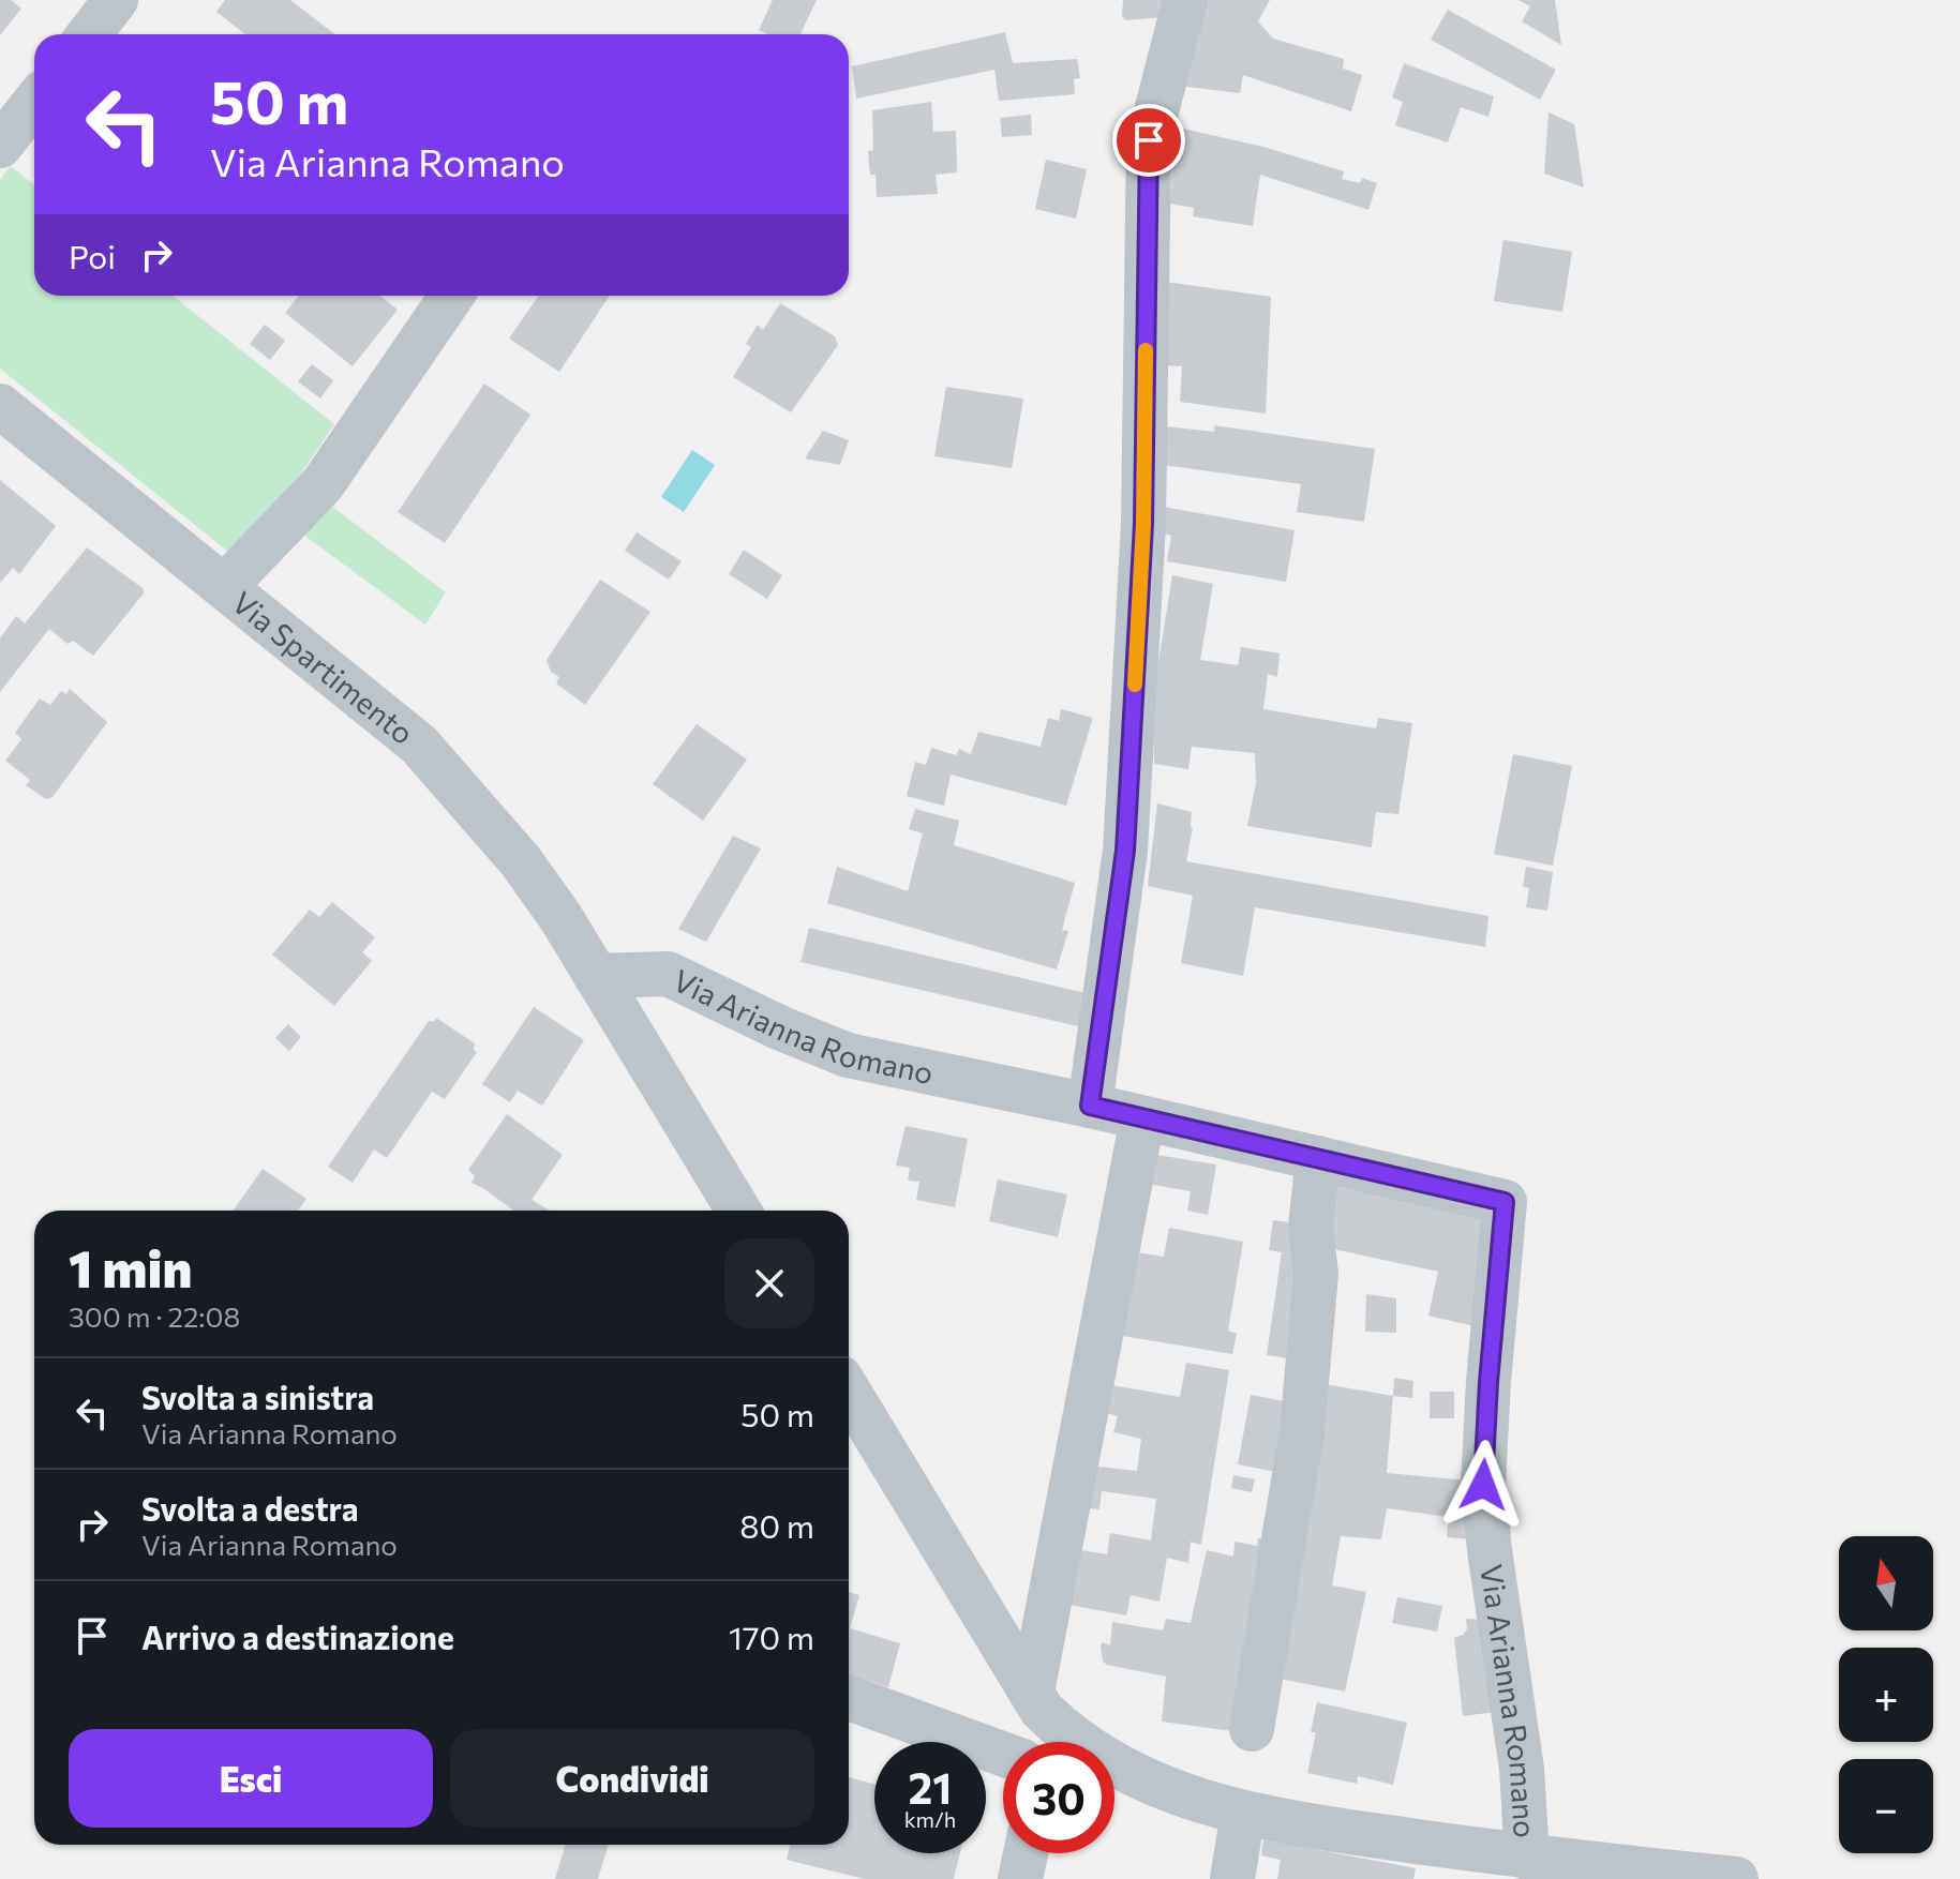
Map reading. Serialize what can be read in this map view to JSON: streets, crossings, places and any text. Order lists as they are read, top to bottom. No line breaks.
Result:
{"streets":{"street":["Via Spartimento","Via Arianna Romano"]},"crossings":[["Via Spartimento","Via Arianna Romano"]],"north":"top","page":{"turn":["50 m","Via Arianna Romano"],"then":"Poi","heading":["1 min","300 m · 22:08"],"list":[{"name":"Svolta a sinistra","note":"Via Arianna Romano","value":"50 m"},{"name":"Svolta a destra","note":"Via Arianna Romano","value":"80 m"},{"name":"Arrivo a destinazione","value":"170 m"}],"map_buttons":["+","−"],"buttons":["Esci","Condividi"],"speed":"21 km/h","limit":"30"}}
